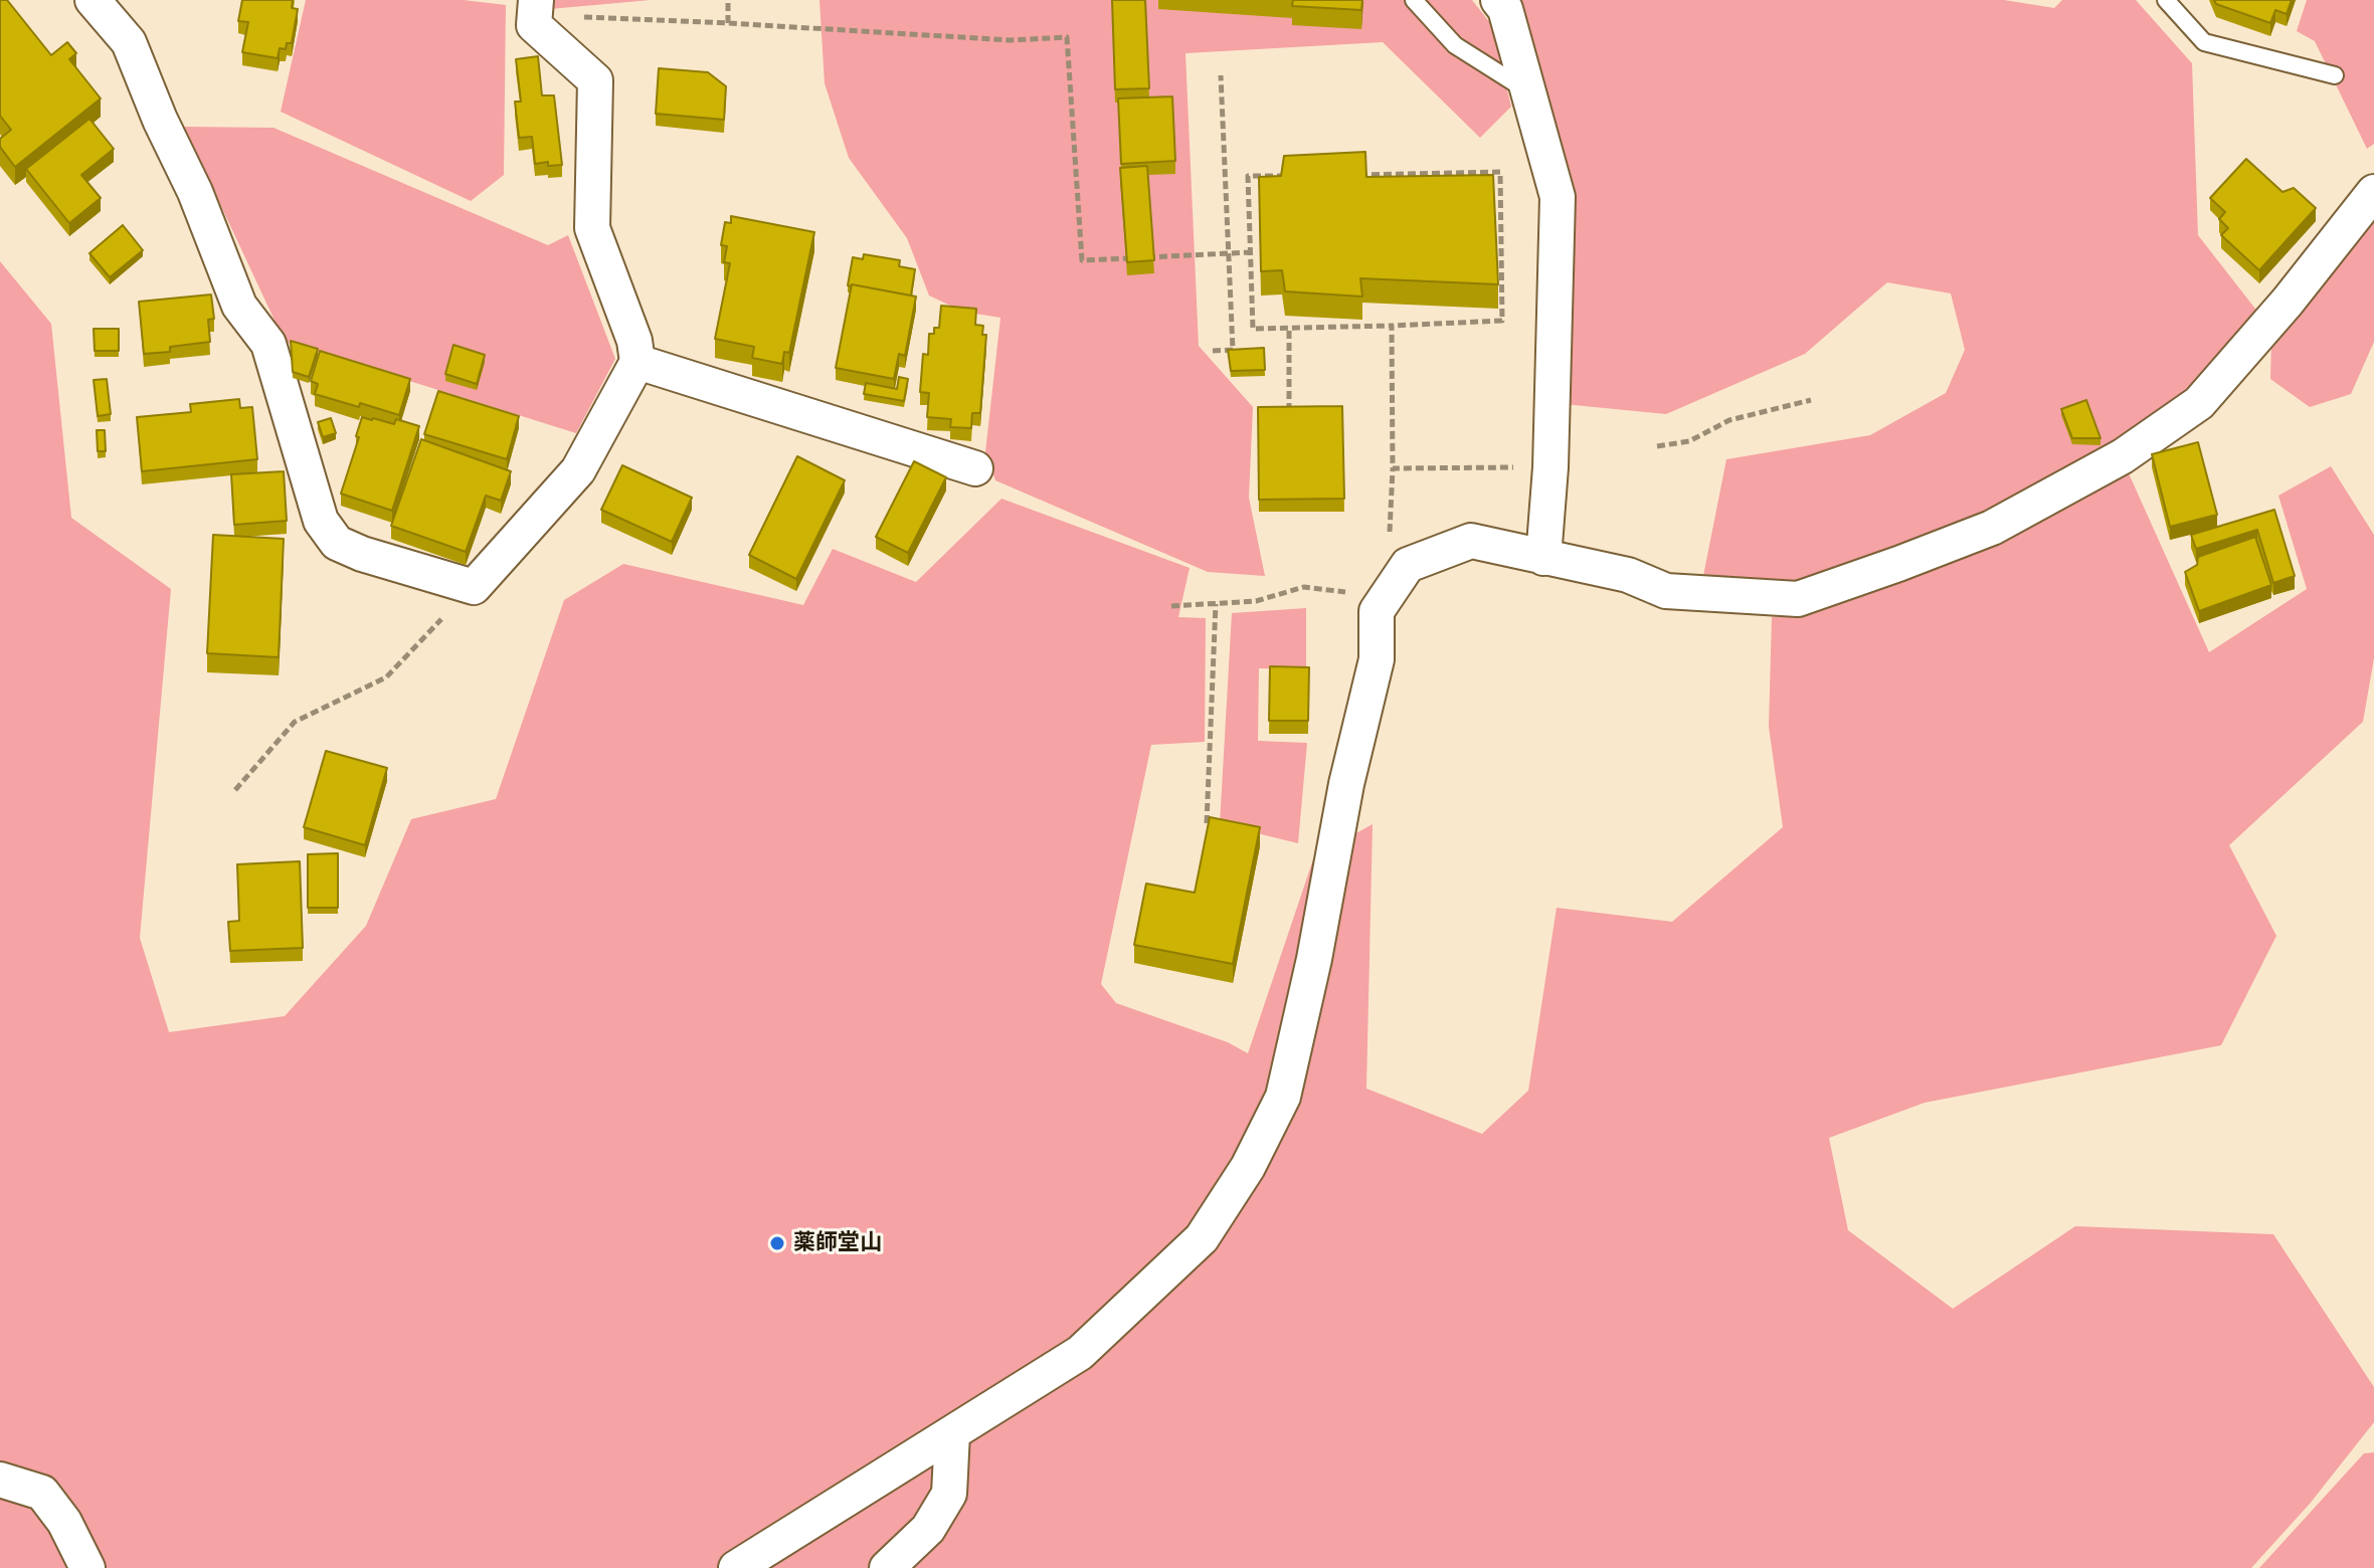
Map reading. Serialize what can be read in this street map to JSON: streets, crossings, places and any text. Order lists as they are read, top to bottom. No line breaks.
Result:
{"places":["薬師堂山"]}
